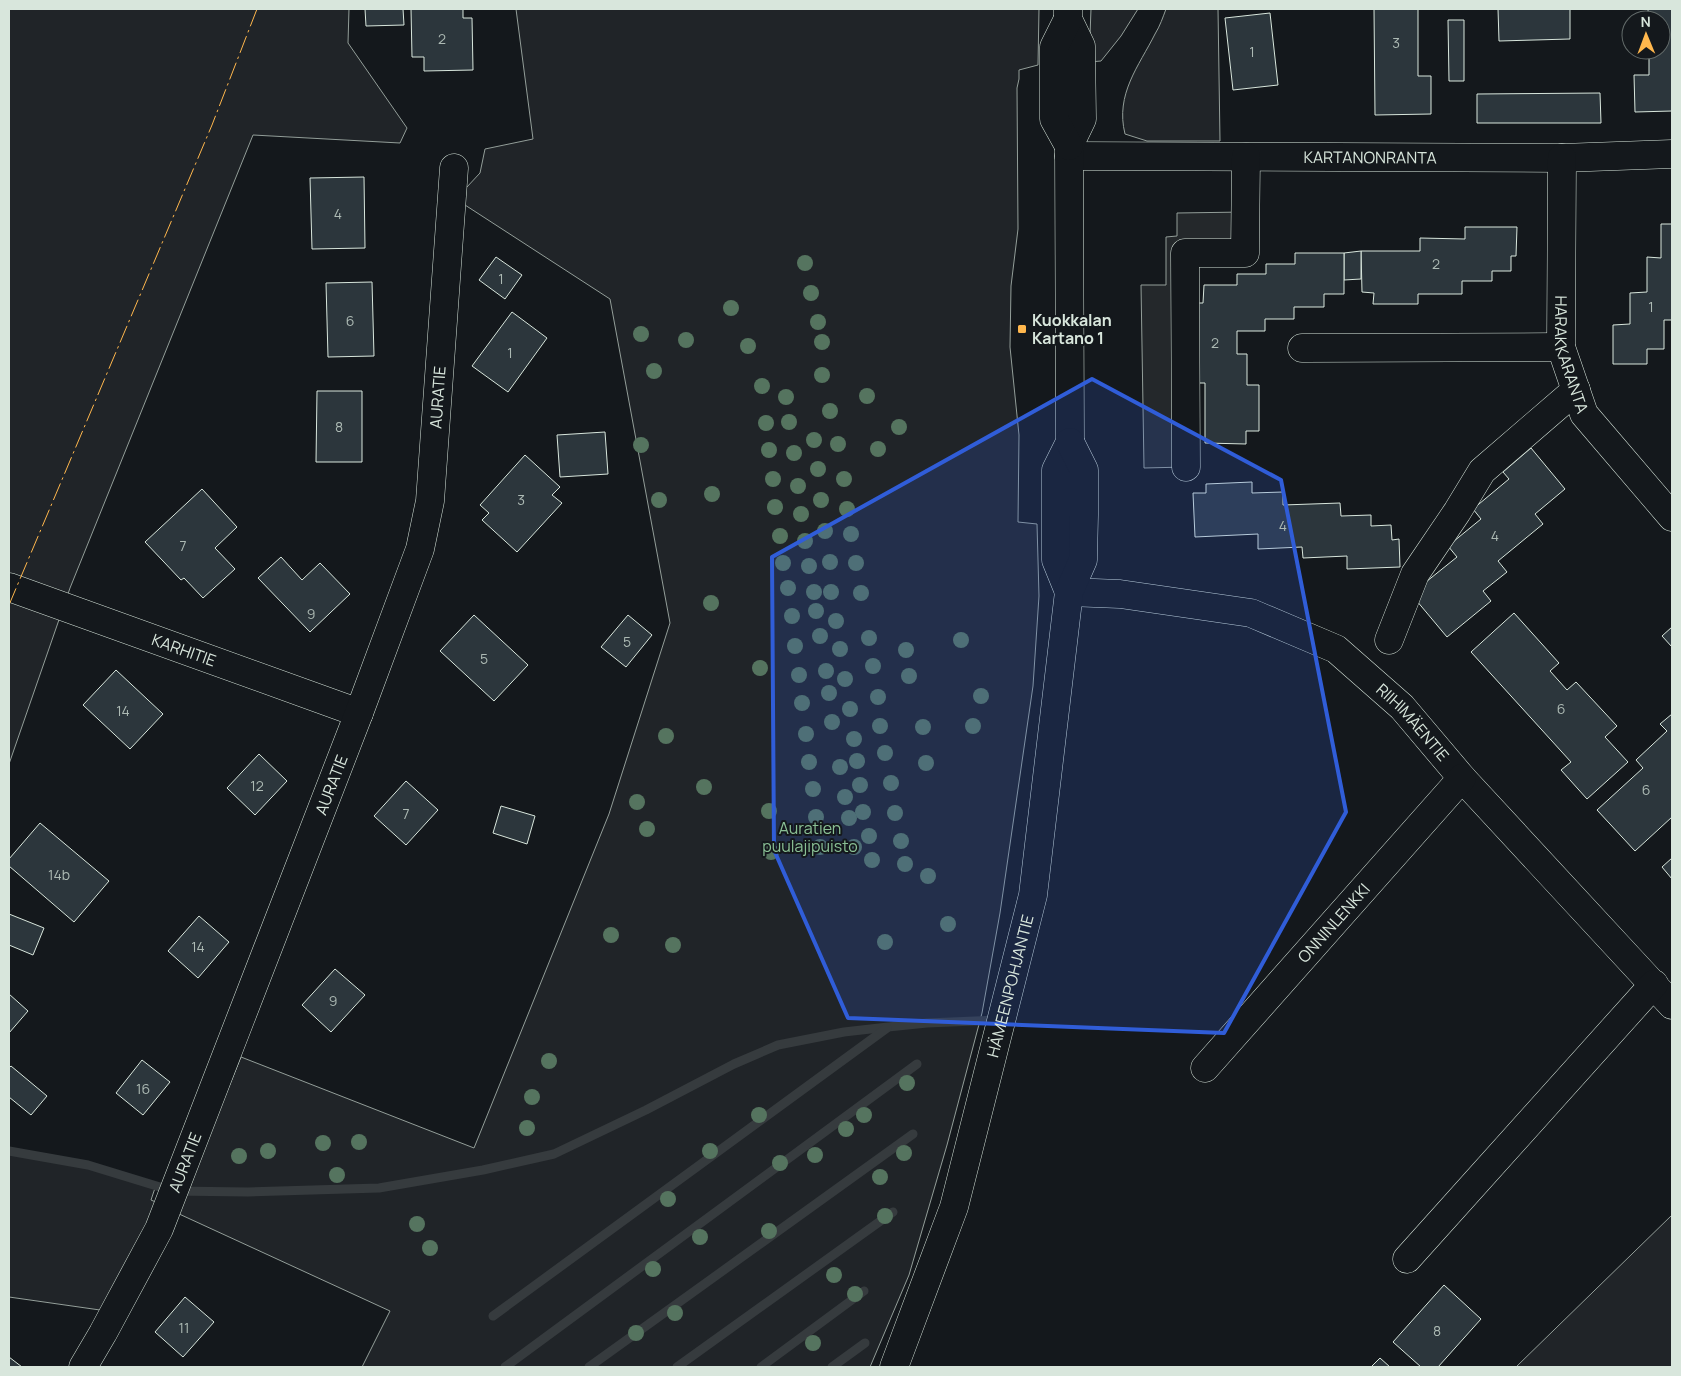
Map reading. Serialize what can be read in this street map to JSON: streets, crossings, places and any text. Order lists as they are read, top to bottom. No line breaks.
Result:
{"streets":{"street":["KARTANONRANTA","HARAKKARANTA","AURATIE","KARHITIE","RIIHIMÄENTIE","ONNINLENKKI","HÄMEENPOHJANTIE"]},"crossings":[["KARTANONRANTA","HARAKKARANTA"],["KARTANONRANTA","HÄMEENPOHJANTIE"],["AURATIE","KARHITIE"],["RIIHIMÄENTIE","ONNINLENKKI"],["RIIHIMÄENTIE","HÄMEENPOHJANTIE"]],"parks":["Auratien puulajipuisto"],"places":{"transit":["Kuokkalan Kartano 1"]},"house_numbers":["2","3","1","4","2","1","1","6","2","1","8","3","4","4","7","9","5","5","6","14","12","6","7","14b","14","9","16","11","8"],"north":"top"}
